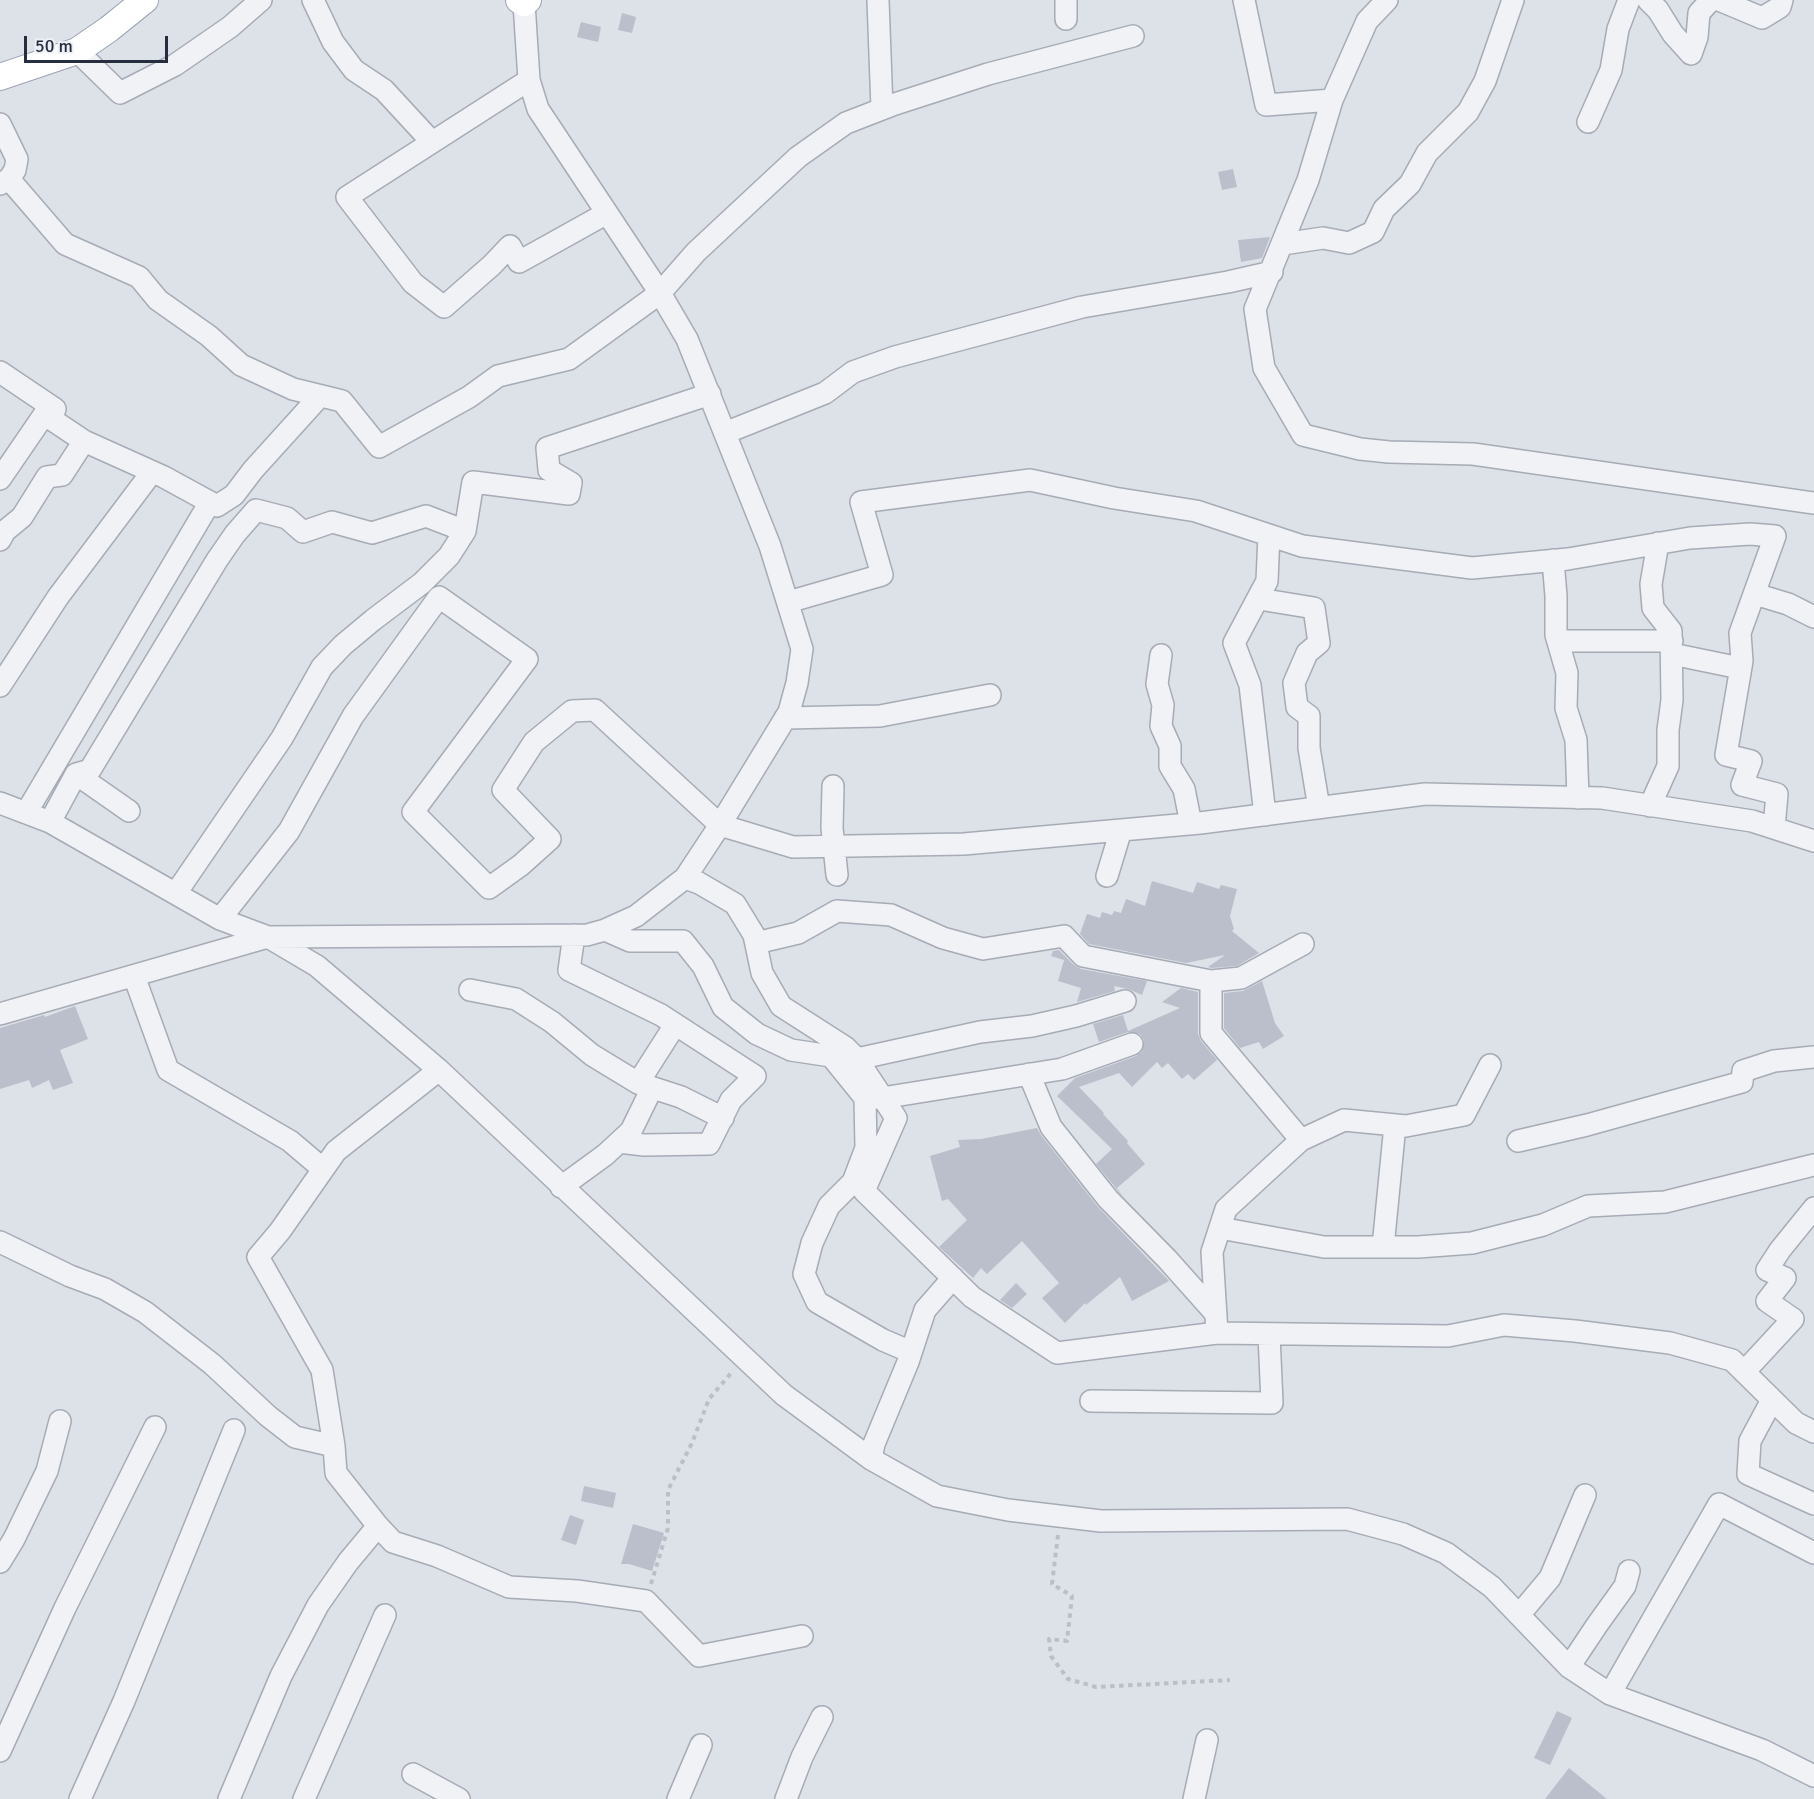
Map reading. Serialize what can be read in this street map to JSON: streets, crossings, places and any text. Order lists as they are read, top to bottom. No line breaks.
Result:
{"scale_bar":"50 m"}
